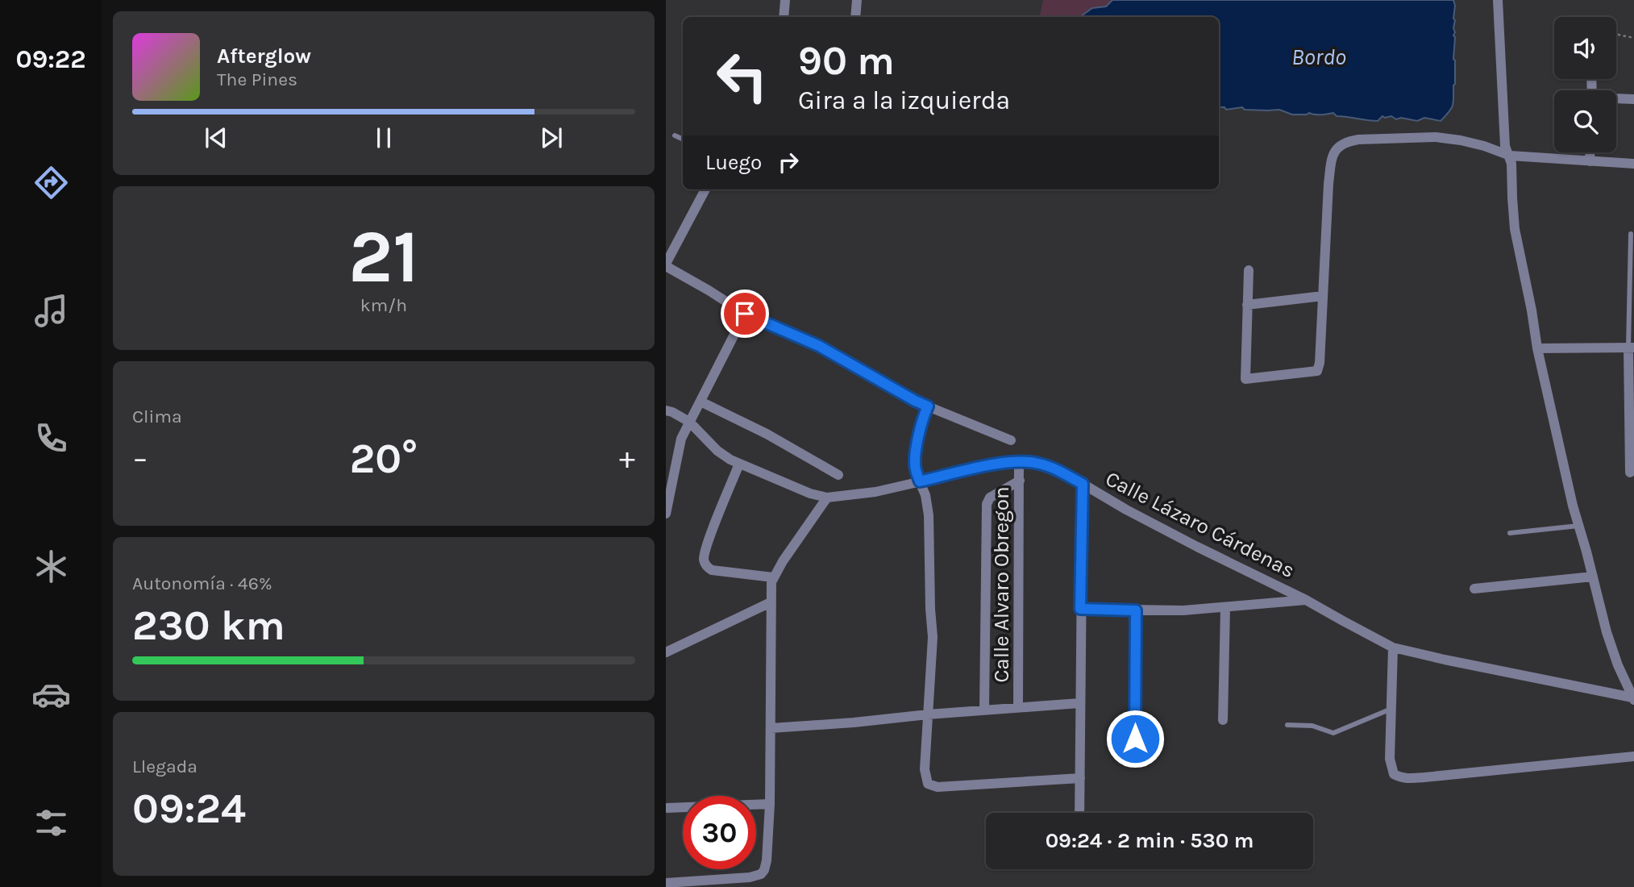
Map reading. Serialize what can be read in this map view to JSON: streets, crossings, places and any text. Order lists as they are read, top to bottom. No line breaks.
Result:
{"streets":{"street":["Calle Lázaro Cárdenas","Calle Alvaro Obregon"]},"crossings":[["Calle Lázaro Cárdenas","Calle Alvaro Obregon"]],"water":["Bordo"],"page":{"tabs":"09:22","turn":["90 m","Gira a la izquierda"],"song":["Afterglow","The Pines"],"then":"Luego","tile":[["21","km/h"],"Clima",["Autonomía · 46%","230 km"],["Llegada","09:24"]],"heat":["−","20°","+"],"limit":"30","trip":"09:24 · 2 min · 530 m"}}
